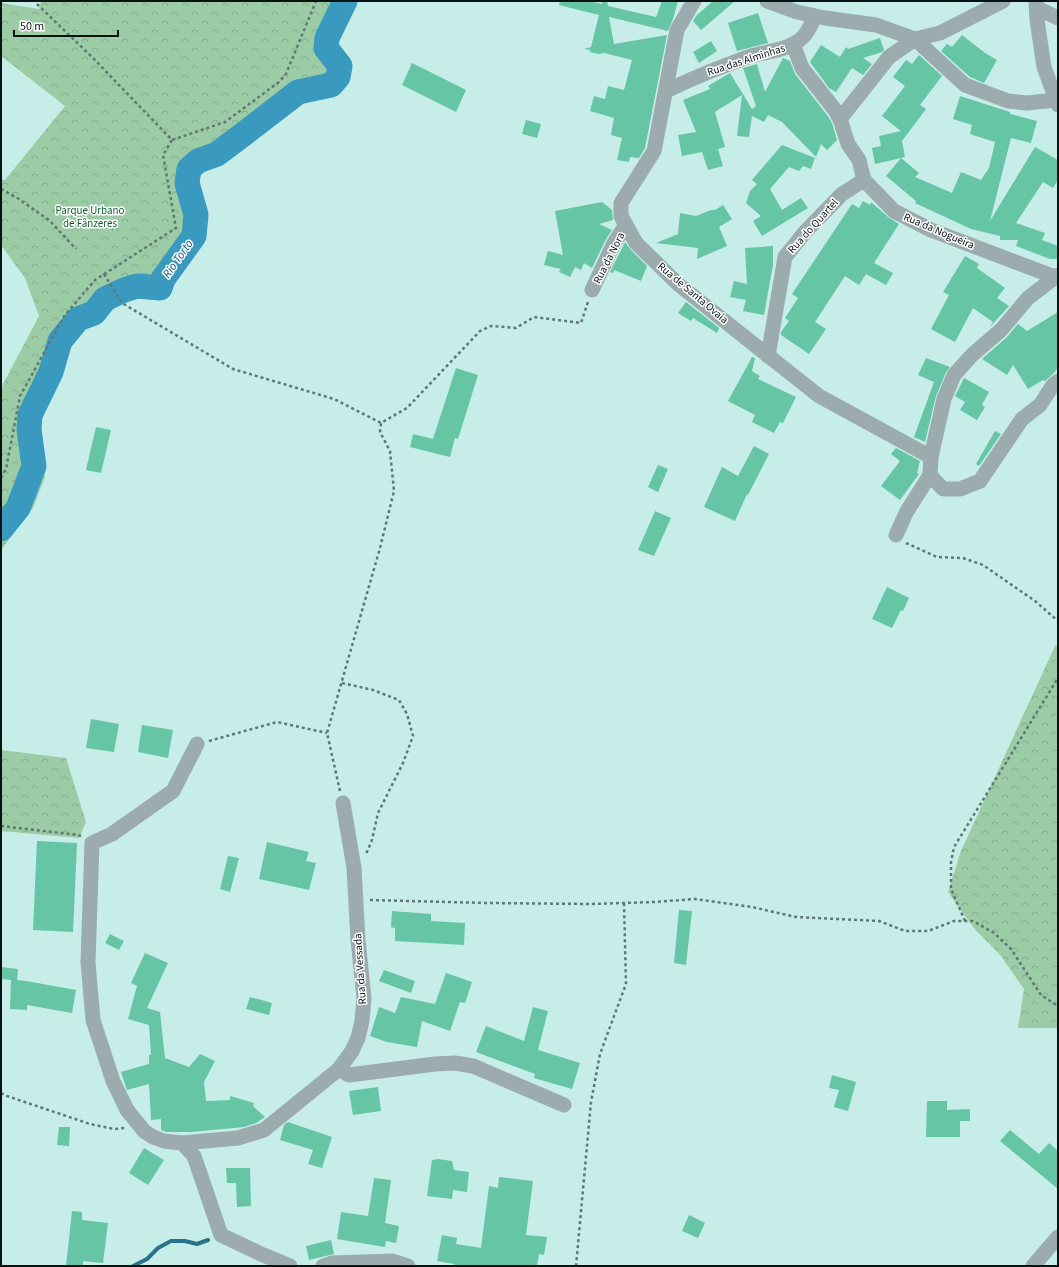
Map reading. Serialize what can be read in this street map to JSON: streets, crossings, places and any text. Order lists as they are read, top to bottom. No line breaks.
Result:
{"streets":{"street":["Rua das Alminhas","Rua do Quartel","Rua da Nogueira","Rua da Nora","Rua de Santa Ovaia","Rua da Vessada"]},"crossings":[["Rua das Alminhas","Rua de Santa Ovaia"],["Rua do Quartel","Rua da Nogueira"],["Rua do Quartel","Rua de Santa Ovaia"],["Rua da Nora","Rua de Santa Ovaia"]],"water":["Rio Torto"],"parks":["Parque Urbano de Fânzeres"],"scale_bar":"50 m"}
